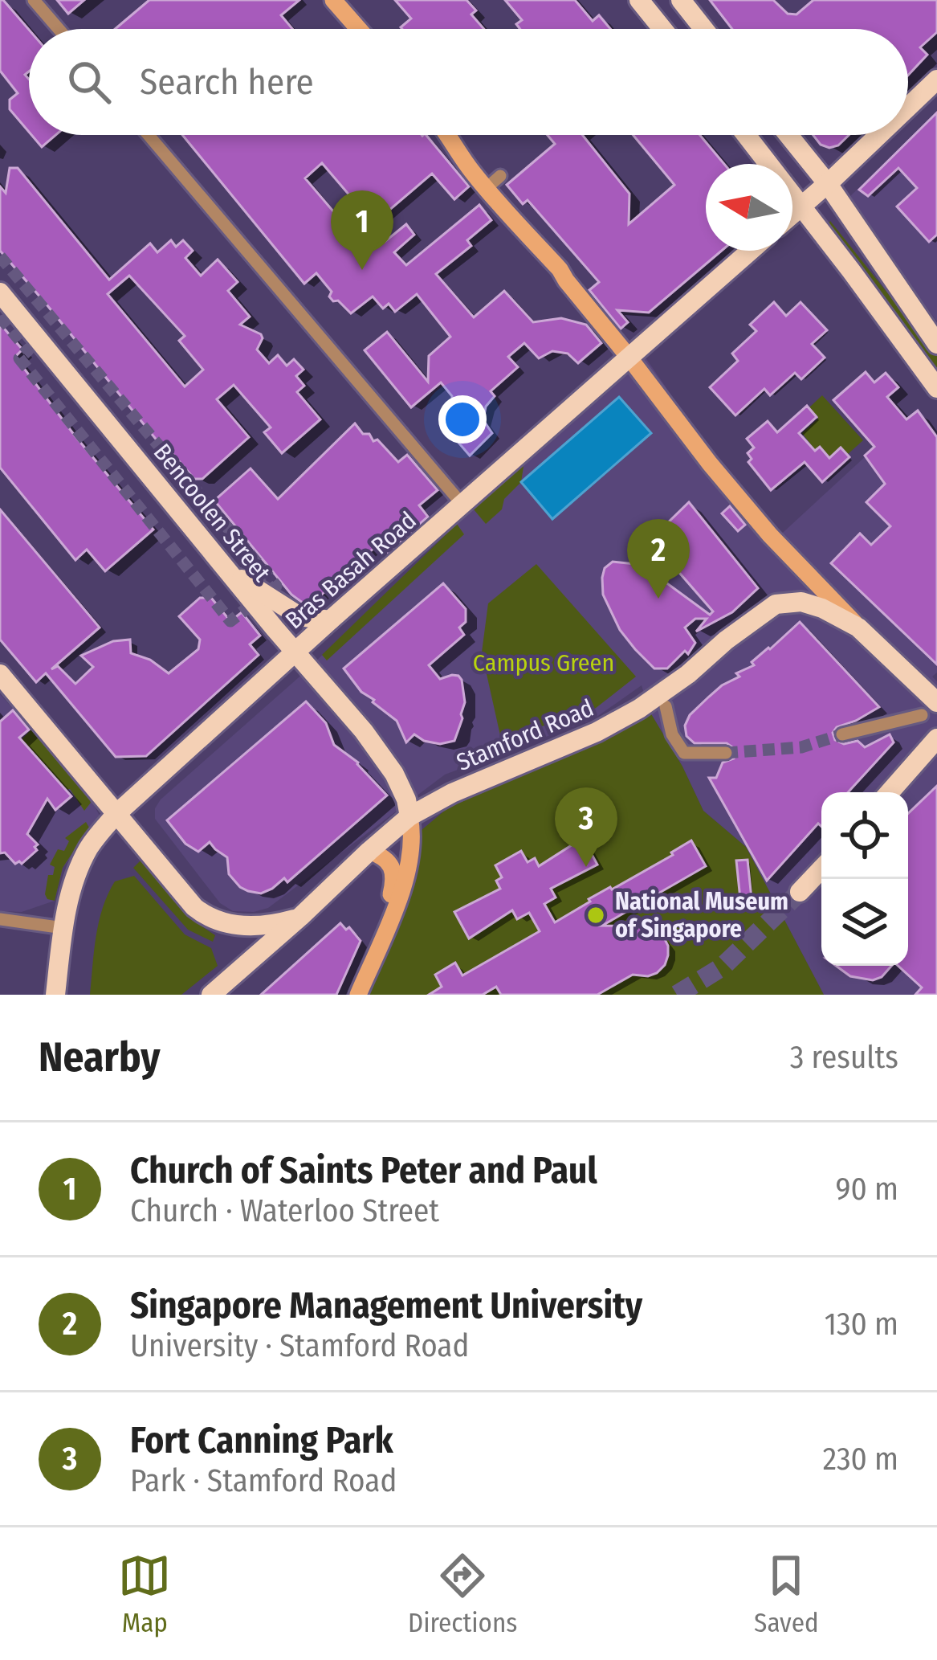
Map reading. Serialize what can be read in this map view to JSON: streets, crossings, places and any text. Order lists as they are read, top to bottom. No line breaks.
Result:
{"streets":{"main road":["Bencoolen Street","Bras Basah Road","Stamford Road"]},"crossings":[["Bencoolen Street","Bras Basah Road"],["Bencoolen Street","Stamford Road"]],"parks":["Campus Green"],"places":["National Museum of Singapore"],"north":"left","page":{"search":"Search here","pins":["1","2","3"],"heading":["Nearby","3 results"],"list":[{"mark":"1","name":"Church of Saints Peter and Paul","note":"Church · Waterloo Street","value":"90 m"},{"mark":"2","name":"Singapore Management University","note":"University · Stamford Road","value":"130 m"},{"mark":"3","name":"Fort Canning Park","note":"Park · Stamford Road","value":"230 m"}],"nav":["Map","Directions","Saved"]}}
